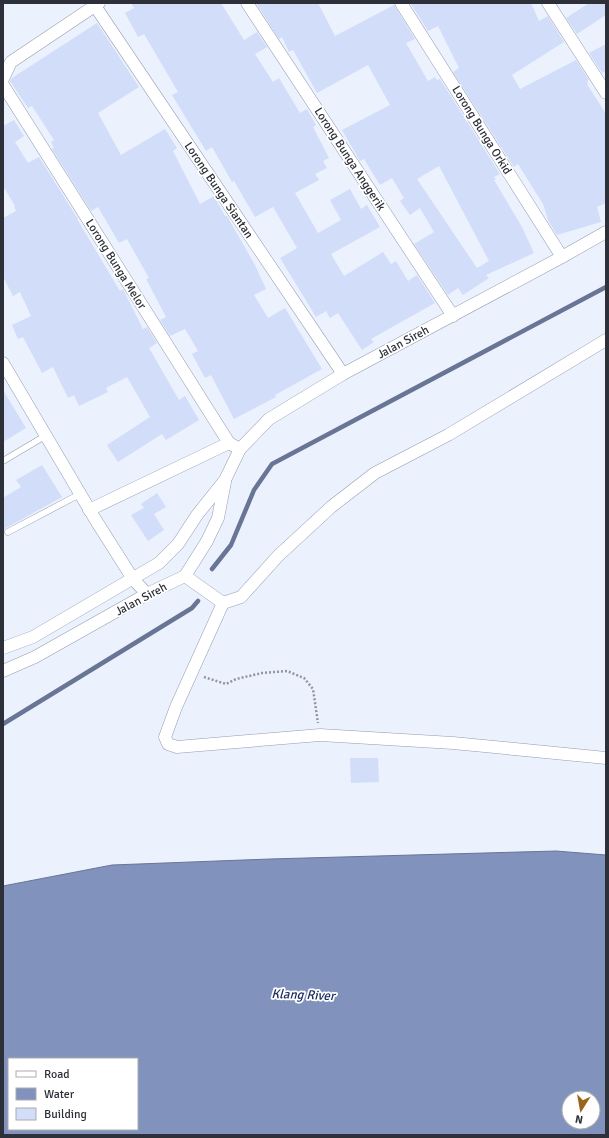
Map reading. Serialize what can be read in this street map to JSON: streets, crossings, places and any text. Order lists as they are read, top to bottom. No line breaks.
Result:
{"streets":{"street":["Lorong Bunga Orkid","Lorong Bunga Anggerik","Lorong Bunga Siantan","Lorong Bunga Melor","Jalan Sireh"]},"crossings":[["Lorong Bunga Orkid","Jalan Sireh"],["Lorong Bunga Anggerik","Jalan Sireh"],["Lorong Bunga Siantan","Jalan Sireh"]],"water":["Klang River"],"legend":["Road","Water","Building"],"north":"bottom"}
